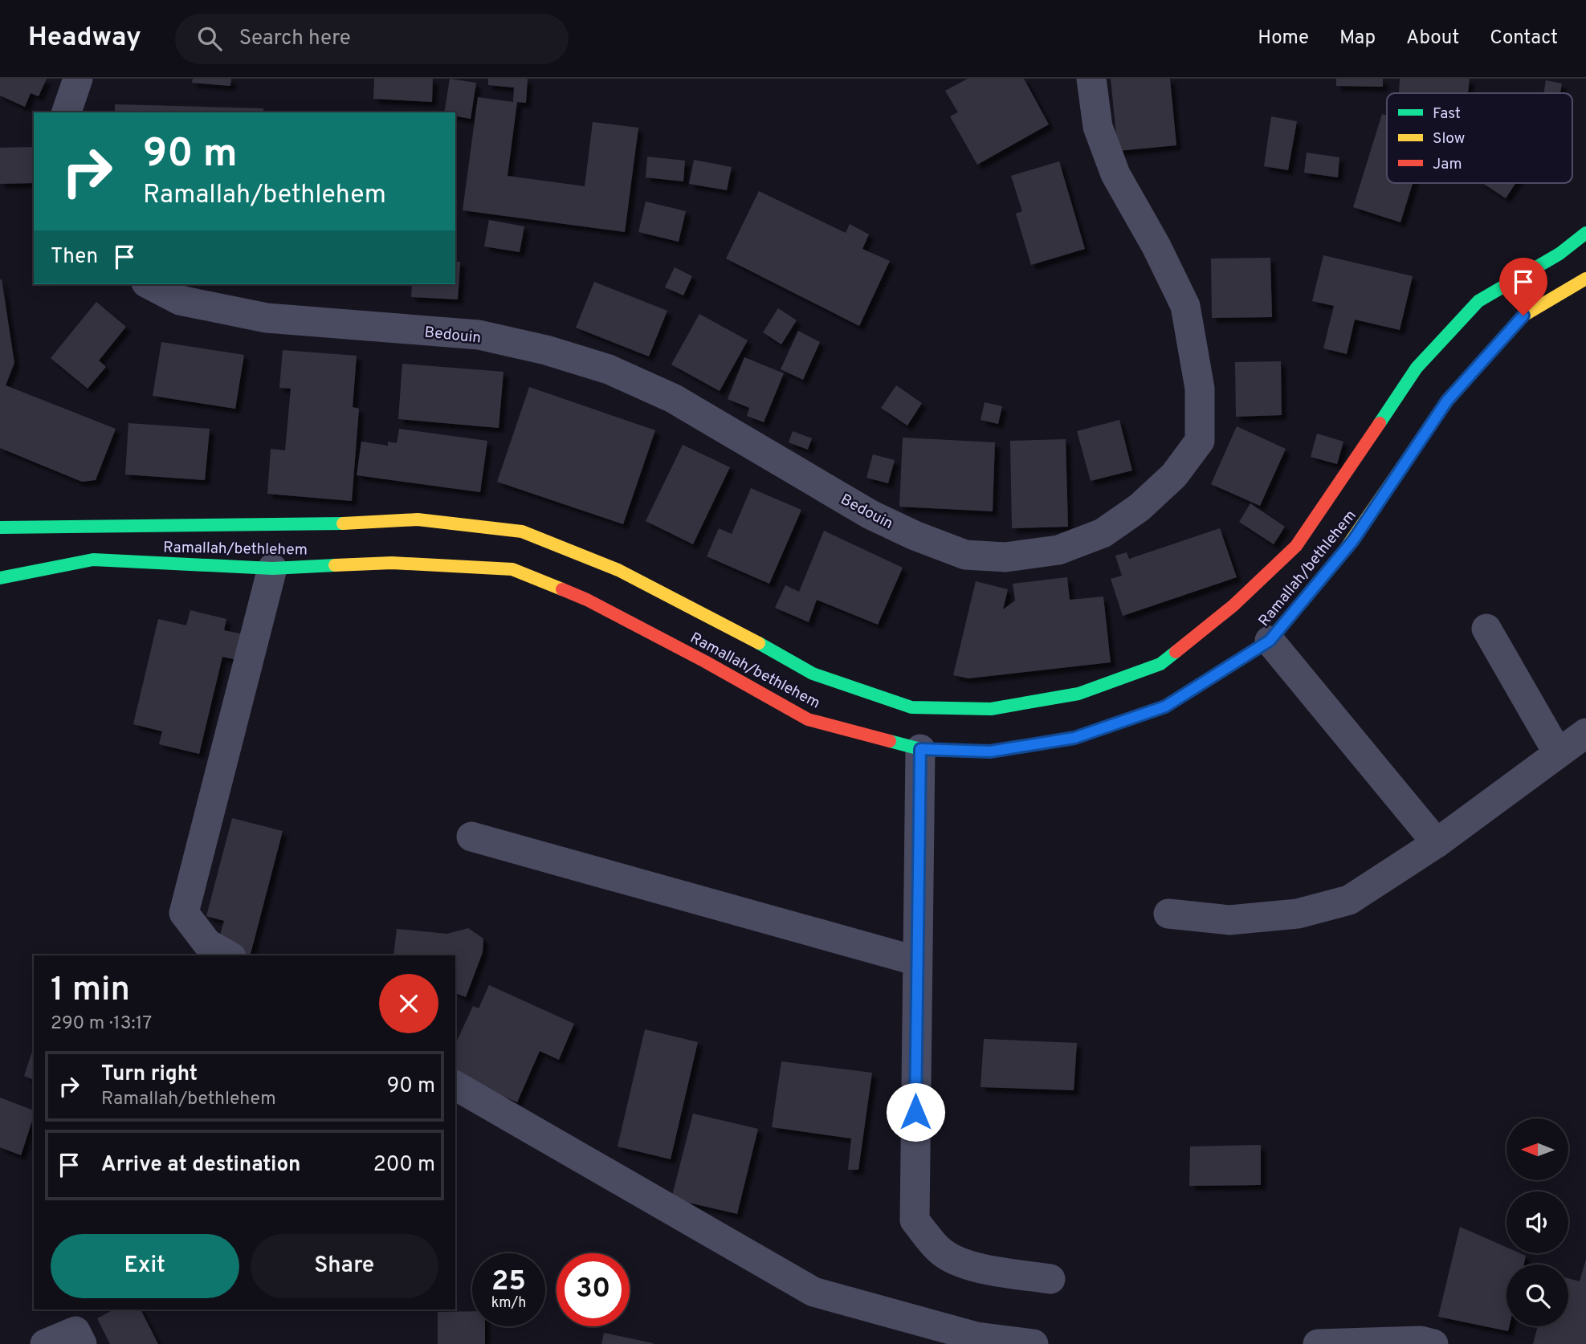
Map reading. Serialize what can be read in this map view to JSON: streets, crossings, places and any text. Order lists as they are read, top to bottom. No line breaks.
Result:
{"streets":{"main road":["Ramallah/bethlehem"],"street":["Bedouin"]},"legend":["Fast","Slow","Jam"],"north":"left","page":{"header":"Headway","search":"Search here","nav":["Home","Map","About","Contact"],"turn":["90 m","Ramallah/bethlehem"],"then":"Then","heading":["1 min","290 m · 13:17"],"list":[{"name":"Turn right","note":"Ramallah/bethlehem","value":"90 m"},{"name":"Arrive at destination","value":"200 m"}],"buttons":["Exit","Share"],"speed":"25 km/h","limit":"30"}}
